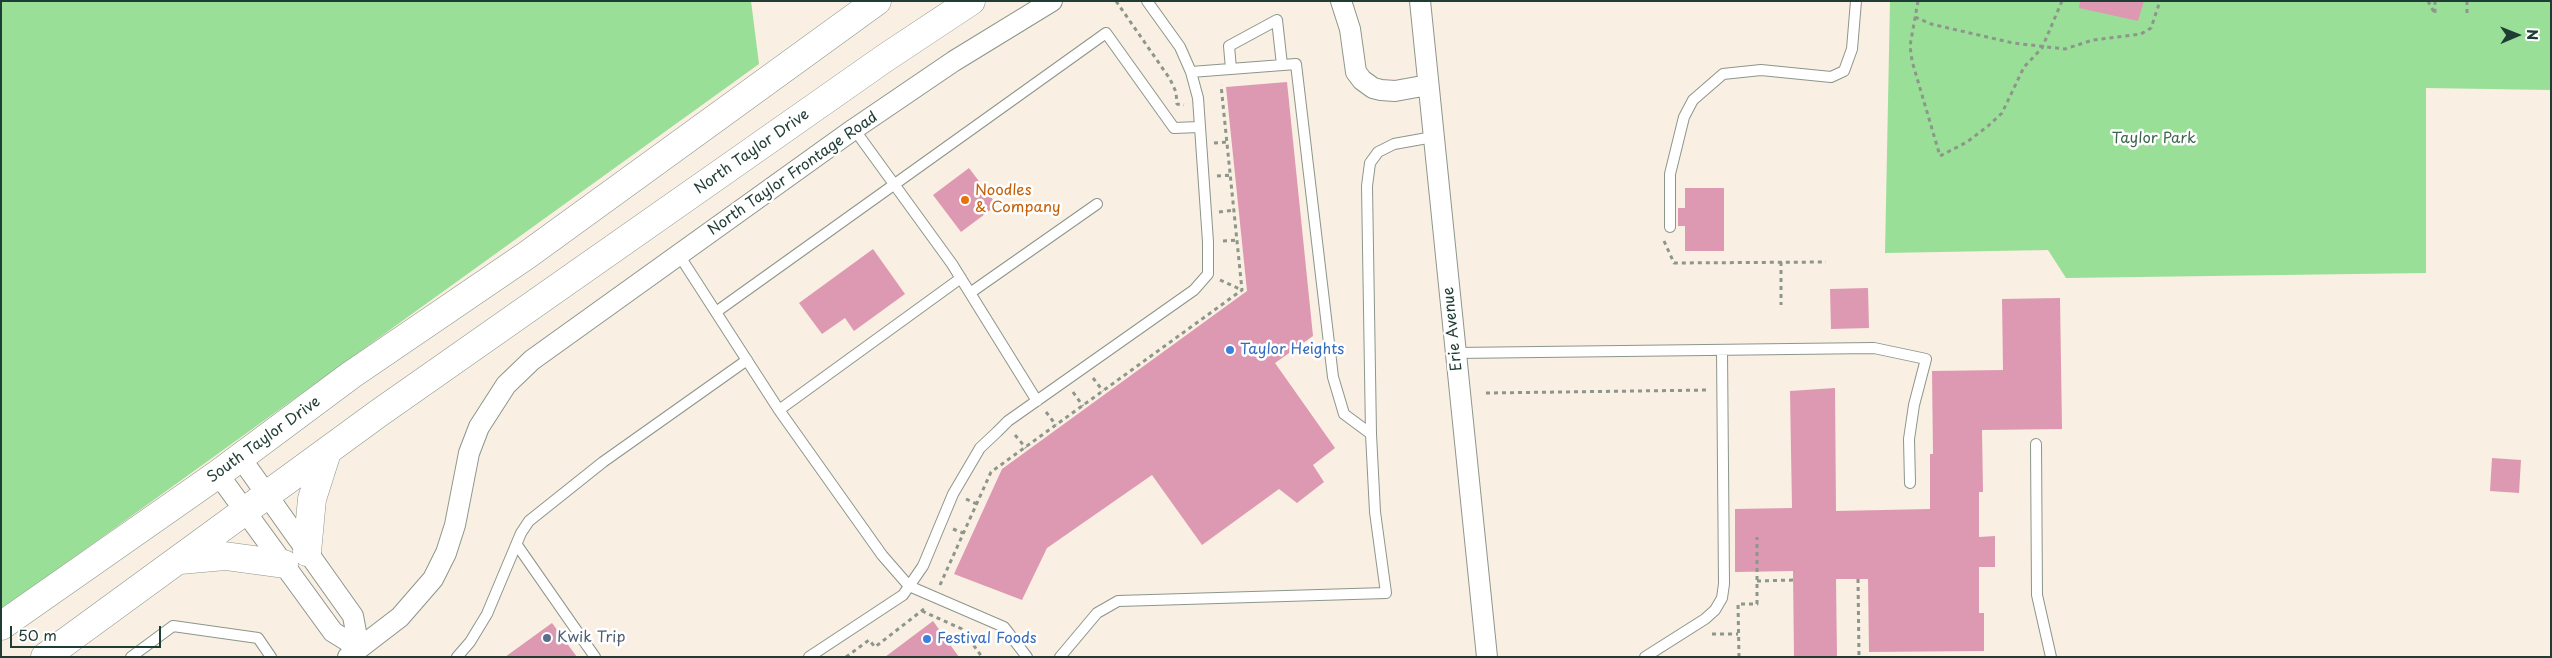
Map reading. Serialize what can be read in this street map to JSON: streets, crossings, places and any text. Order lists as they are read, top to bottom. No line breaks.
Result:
{"streets":{"main road":["North Taylor Drive","South Taylor Drive"],"street":["North Taylor Frontage Road","Erie Avenue"]},"parks":["Taylor Park"],"places":["Noodles & Company","Taylor Heights","Kwik Trip","Festival Foods"],"scale_bar":"50 m","north":"right"}
